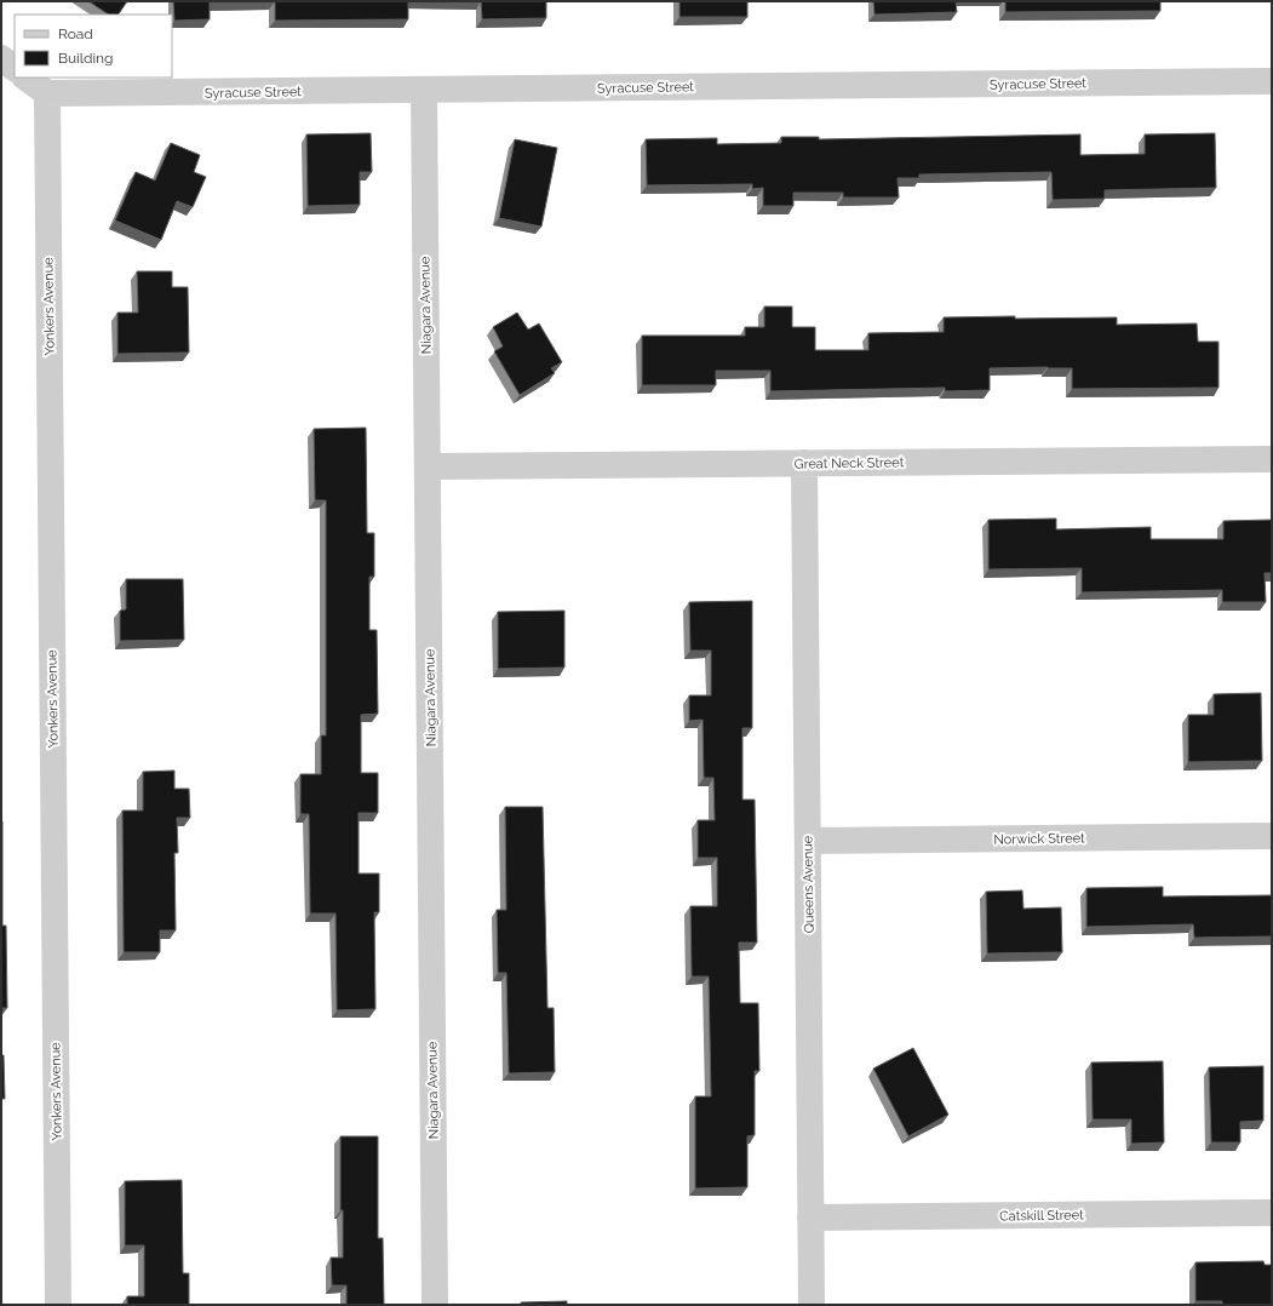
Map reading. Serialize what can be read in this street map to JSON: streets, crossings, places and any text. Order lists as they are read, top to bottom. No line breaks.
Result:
{"streets":{"street":["Syracuse Street","Niagara Avenue","Yonkers Avenue","Great Neck Street","Norwick Street","Queens Avenue","Catskill Street"]},"crossings":[["Syracuse Street","Niagara Avenue"],["Syracuse Street","Yonkers Avenue"],["Niagara Avenue","Great Neck Street"],["Great Neck Street","Queens Avenue"],["Norwick Street","Queens Avenue"],["Queens Avenue","Catskill Street"]],"legend":["Road","Building"]}
